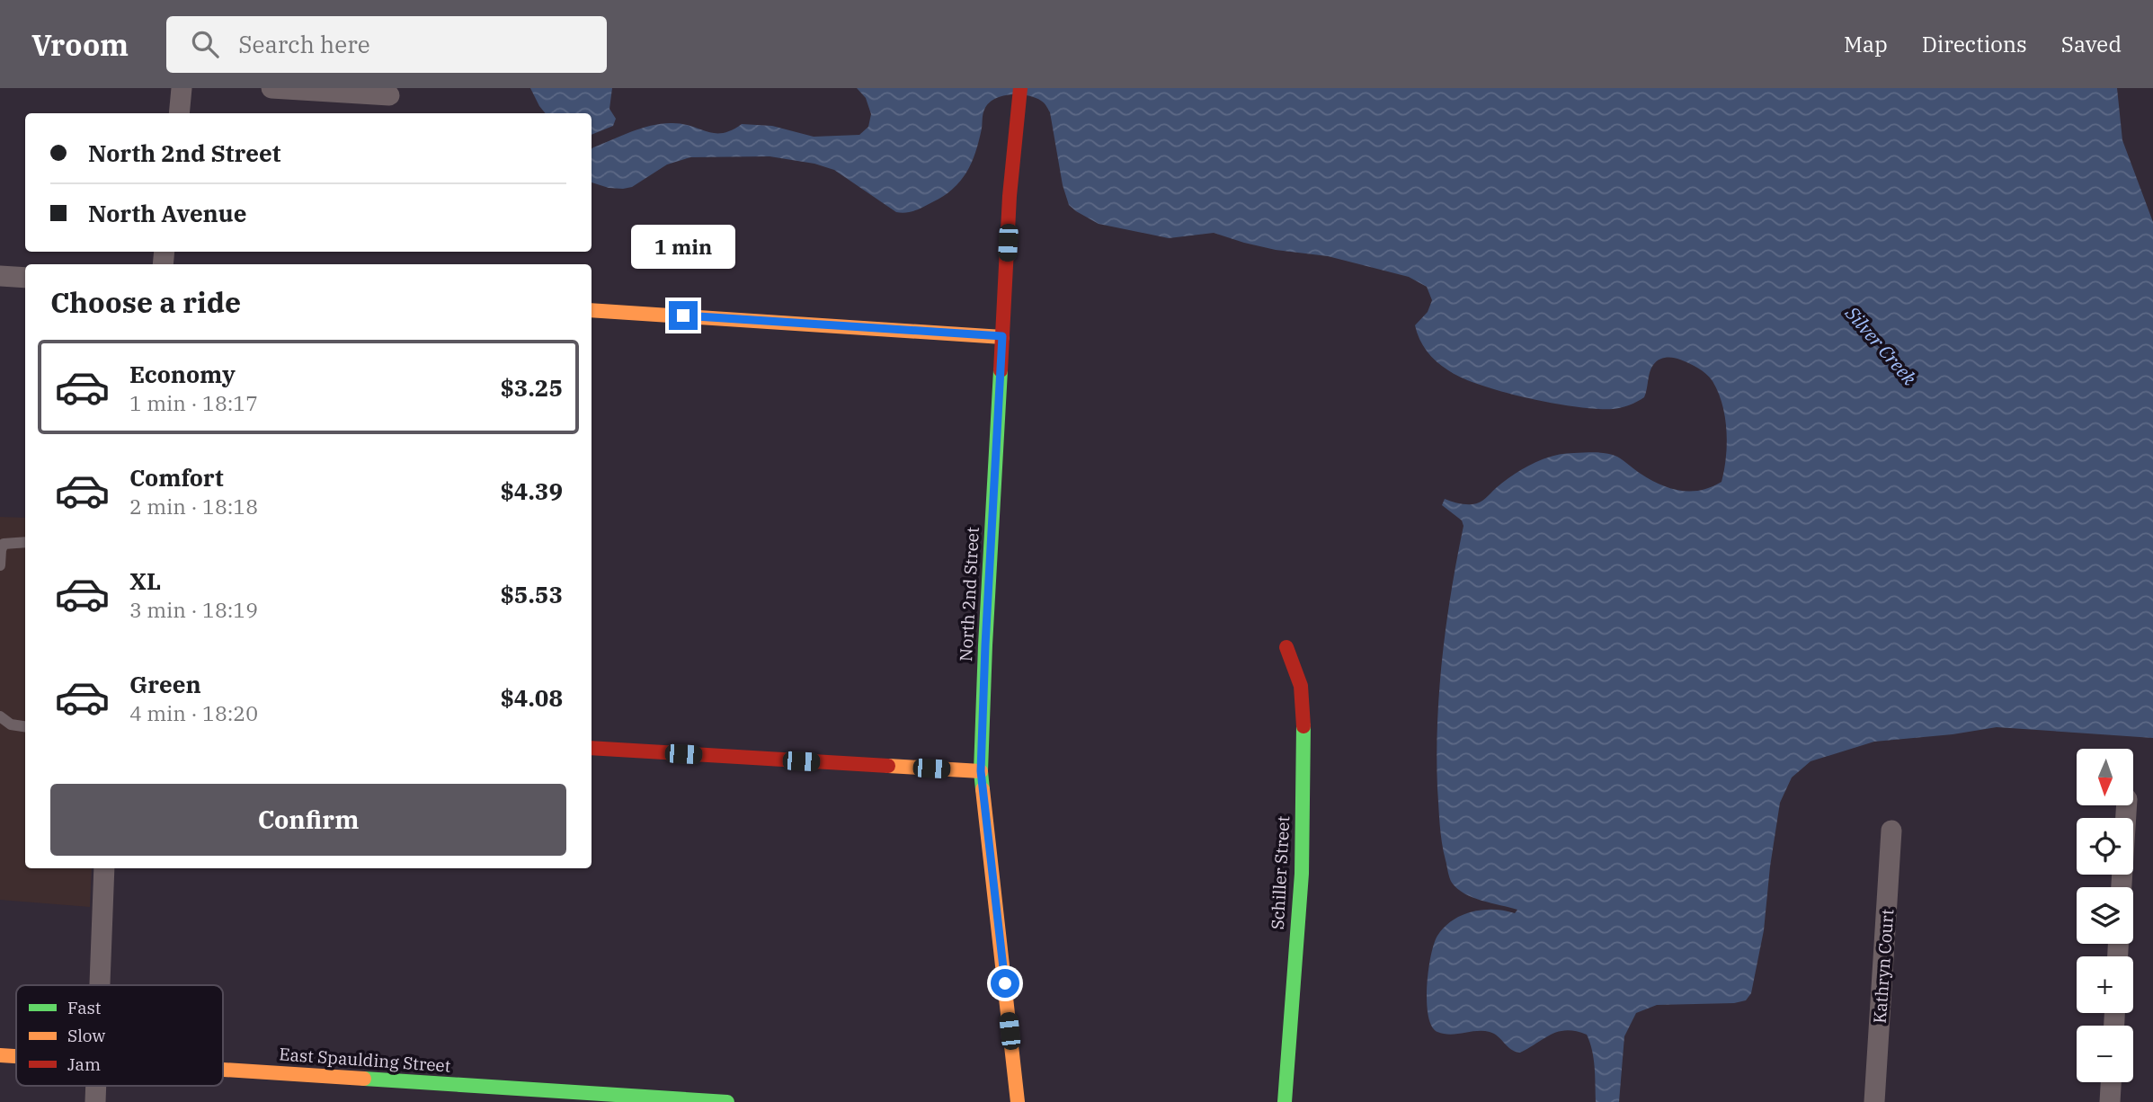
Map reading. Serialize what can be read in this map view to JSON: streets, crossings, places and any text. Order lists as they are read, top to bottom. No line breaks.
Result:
{"streets":{"street":["North 2nd Street","Schiller Street","Kathryn Court","East Spaulding Street"]},"water":["Silver Creek"],"legend":["Fast","Slow","Jam"],"north":"bottom","page":{"header":"Vroom","search":"Search here","nav":["Map","Directions","Saved"],"banner":["North 2nd Street","North Avenue"],"bubble":"1 min","heading":"Choose a ride","list":[{"name":"Economy","note":"1 min · 18:17","value":"$3.25"},{"name":"Comfort","note":"2 min · 18:18","value":"$4.39"},{"name":"XL","note":"3 min · 18:19","value":"$5.53"},{"name":"Green","note":"4 min · 18:20","value":"$4.08"}],"map_buttons":["+","−"],"buttons":"Confirm"}}
